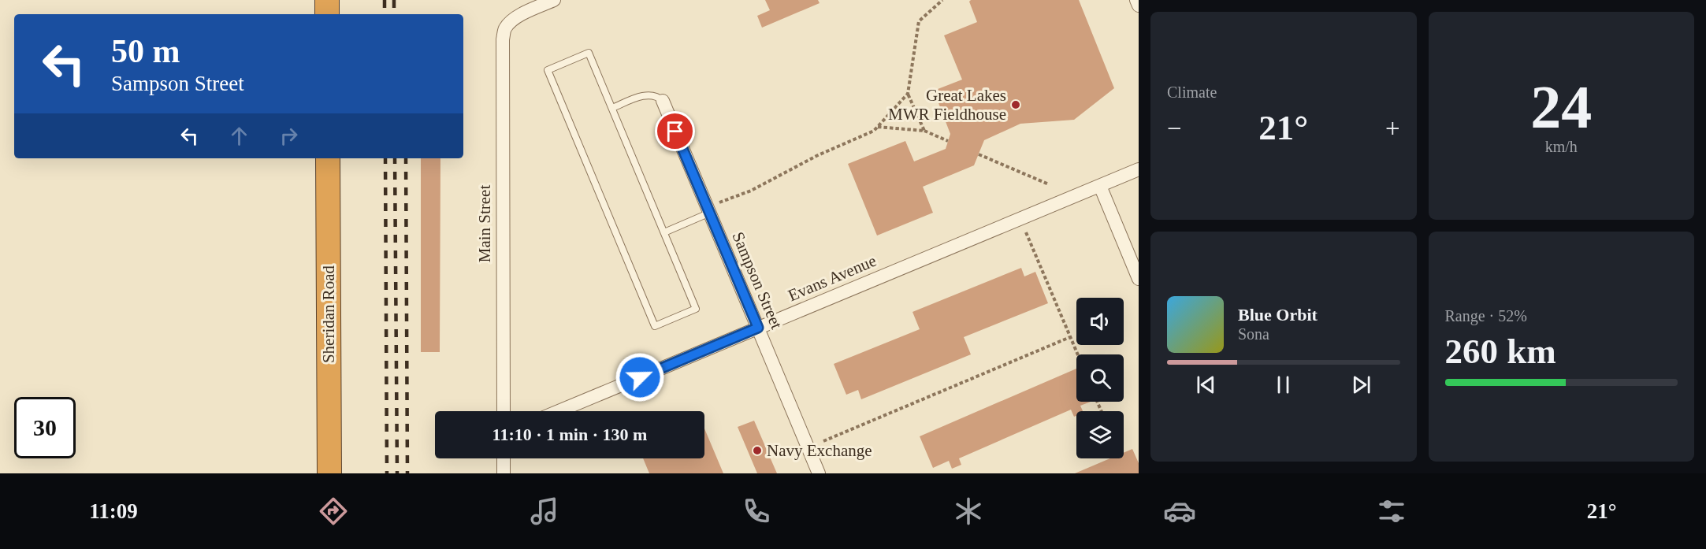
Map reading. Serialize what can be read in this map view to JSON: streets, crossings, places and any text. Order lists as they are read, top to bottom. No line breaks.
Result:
{"streets":{"highway":["Sheridan Road"],"street":["Main Street","Evans Avenue","Sampson Street"]},"crossings":[["Evans Avenue","Sampson Street"]],"places":["Great Lakes MWR Fieldhouse","Navy Exchange"],"page":{"tile":["Climate",["24","km/h"],["Range · 52%","260 km"]],"turn":["50 m","Sampson Street"],"heat":["−","21°","+"],"song":["Blue Orbit","Sona"],"limit":"30","trip":"11:10 · 1 min · 130 m","tabs":["11:09","21°"]}}
